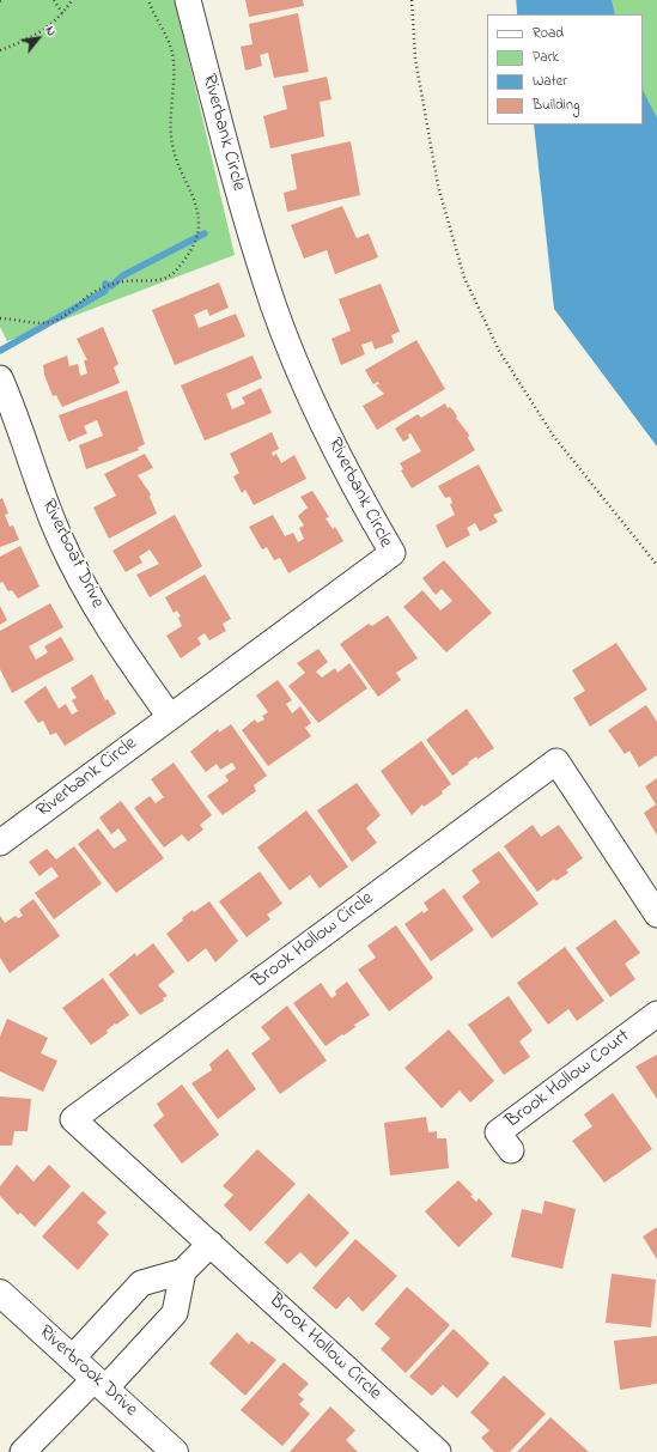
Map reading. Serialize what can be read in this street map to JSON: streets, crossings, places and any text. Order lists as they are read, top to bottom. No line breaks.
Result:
{"streets":{"street":["Riverbank Circle","Riverboat Drive","Brook Hollow Circle","Brook Hollow Court","Riverbrook Drive"]},"crossings":[["Riverbank Circle","Riverboat Drive"]],"legend":["Road","Park","Water","Building"],"north":"top right"}
